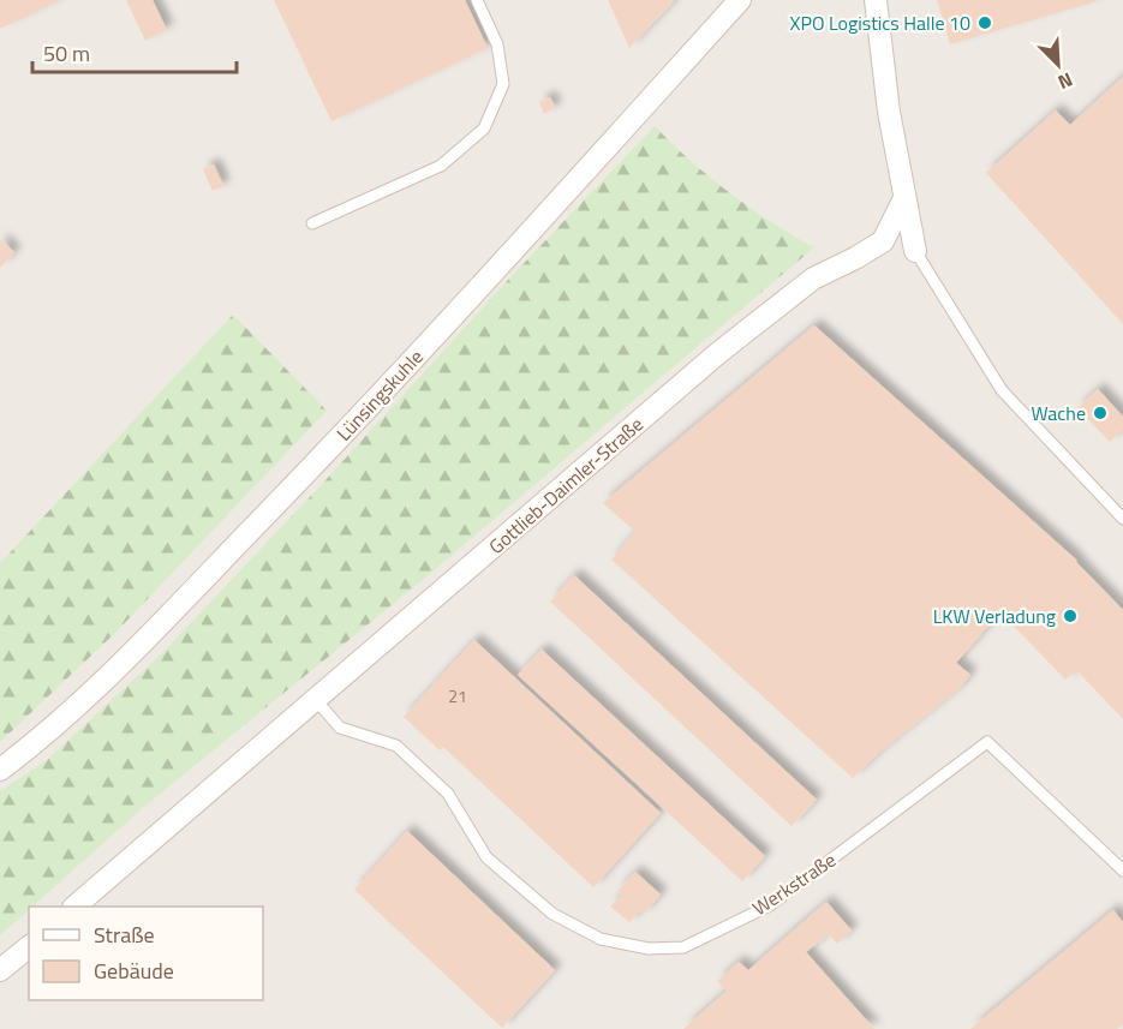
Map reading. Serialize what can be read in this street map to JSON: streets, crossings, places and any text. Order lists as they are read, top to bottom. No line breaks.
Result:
{"streets":{"street":["Lünsingskuhle","Gottlieb-Daimler-Straße"],"lane":["Werkstraße"]},"crossings":[["Gottlieb-Daimler-Straße","Werkstraße"]],"places":["XPO Logistics Halle 10","Wache","LKW Verladung"],"house_numbers":["21"],"legend":["Straße","Gebäude"],"scale_bar":"50 m","north":"bottom right"}
